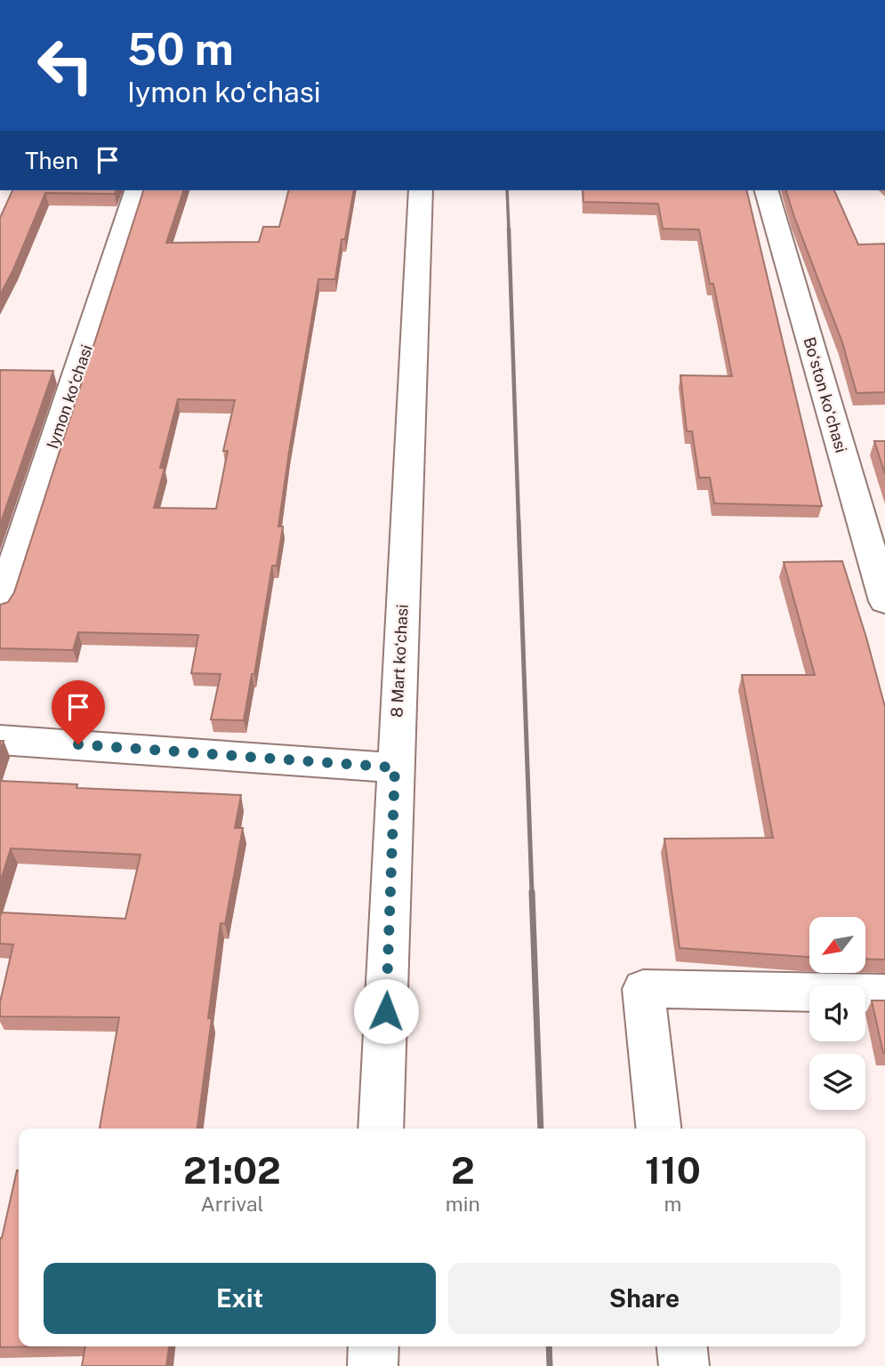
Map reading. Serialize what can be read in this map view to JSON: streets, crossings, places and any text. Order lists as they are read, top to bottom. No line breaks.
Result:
{"streets":{"street":["Boʻston koʻchasi","Iymon koʻchasi","8 Mart koʻchasi"]},"north":"bottom left","page":{"turn":["50 m","Iymon koʻchasi"],"then":"Then","eta":["21:02","Arrival","2","min","110","m"],"buttons":["Exit","Share"]}}
